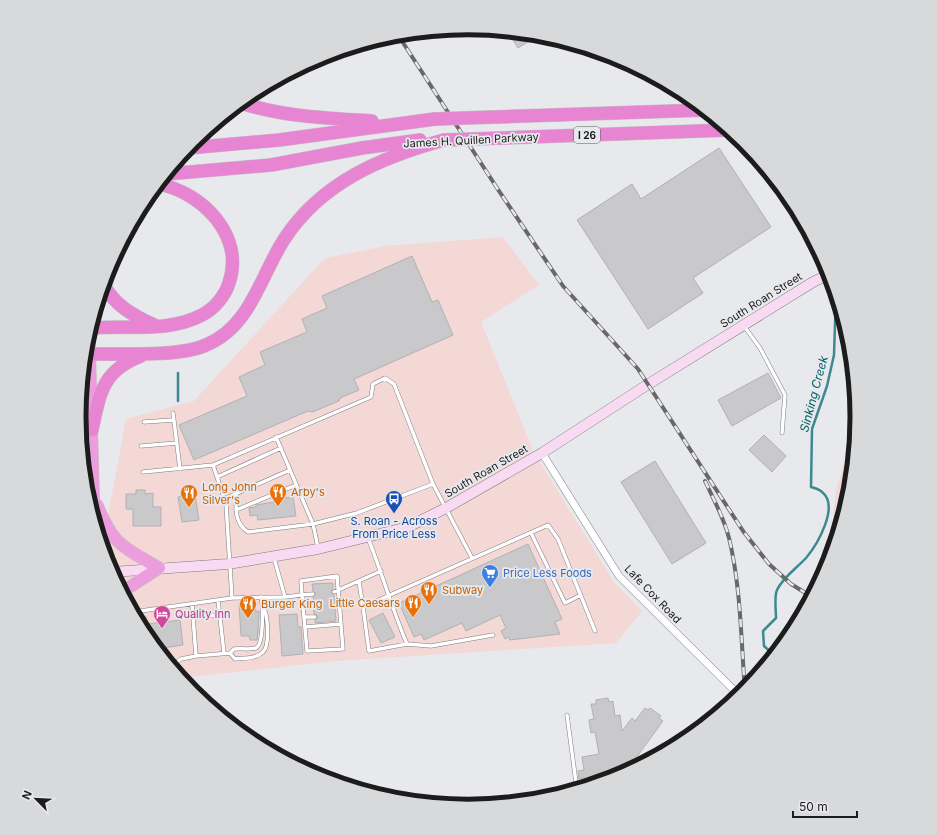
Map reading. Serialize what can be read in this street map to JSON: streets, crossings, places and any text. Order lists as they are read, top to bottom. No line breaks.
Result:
{"streets":{"highway":["I 26","James H. Quillen Parkway"],"main road":["South Roan Street"],"street":["Lafe Cox Road"]},"crossings":[["South Roan Street","Lafe Cox Road"]],"water":["Sinking Creek"],"places":{"restaurant":["Arby's","Long John Silver's","Subway","Little Caesars","Burger King"],"bus stop":["S. Roan - Across From Price Less"],"supermarket":["Price Less Foods"],"hotel":["Quality Inn"]},"scale_bar":"50 m","north":"top left"}
